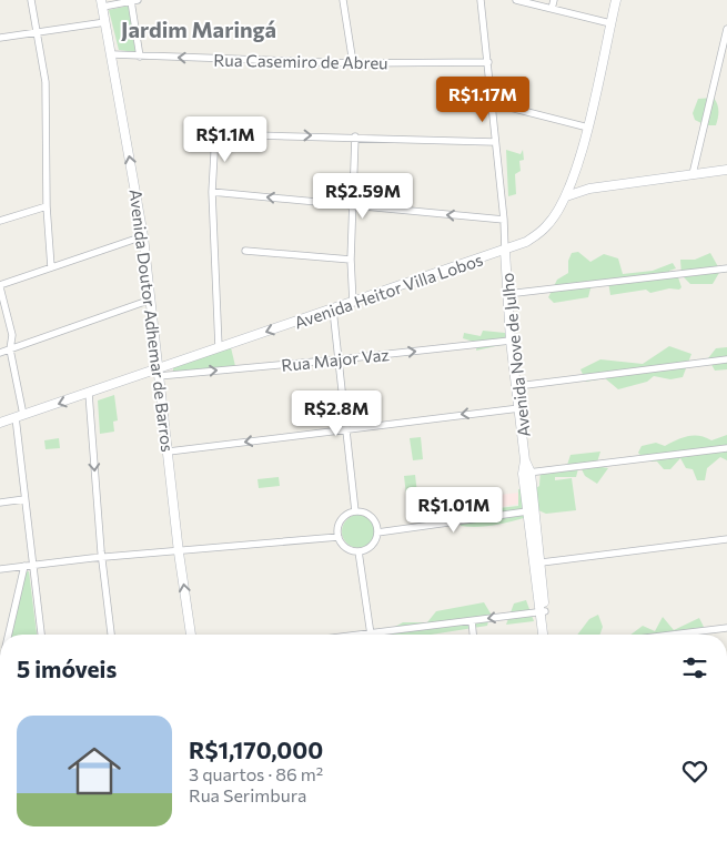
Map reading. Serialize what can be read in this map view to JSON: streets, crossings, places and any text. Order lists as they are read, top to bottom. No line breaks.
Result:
{"streets":{"street":["Rua Casemiro de Abreu","Avenida Heitor Villa Lobos","Avenida Doutor Adhemar de Barros","Avenida Nove de Julho","Rua Major Vaz"]},"crossings":[["Rua Casemiro de Abreu","Avenida Doutor Adhemar de Barros"],["Avenida Heitor Villa Lobos","Avenida Doutor Adhemar de Barros"],["Avenida Heitor Villa Lobos","Avenida Nove de Julho"],["Avenida Heitor Villa Lobos","Rua Major Vaz"],["Avenida Doutor Adhemar de Barros","Rua Major Vaz"],["Avenida Nove de Julho","Rua Major Vaz"]],"one_way":["Rua Casemiro de Abreu","Rua Major Vaz"],"districts":["Jardim Maringá"],"page":{"price":["R$1.17M","R$1.1M","R$2.59M","R$2.8M","R$1.01M"],"heading":"5 imóveis","list":[{"name":"R$1,170,000","note":"3 quartos · 86 m² · Rua Serimbura"}]}}
